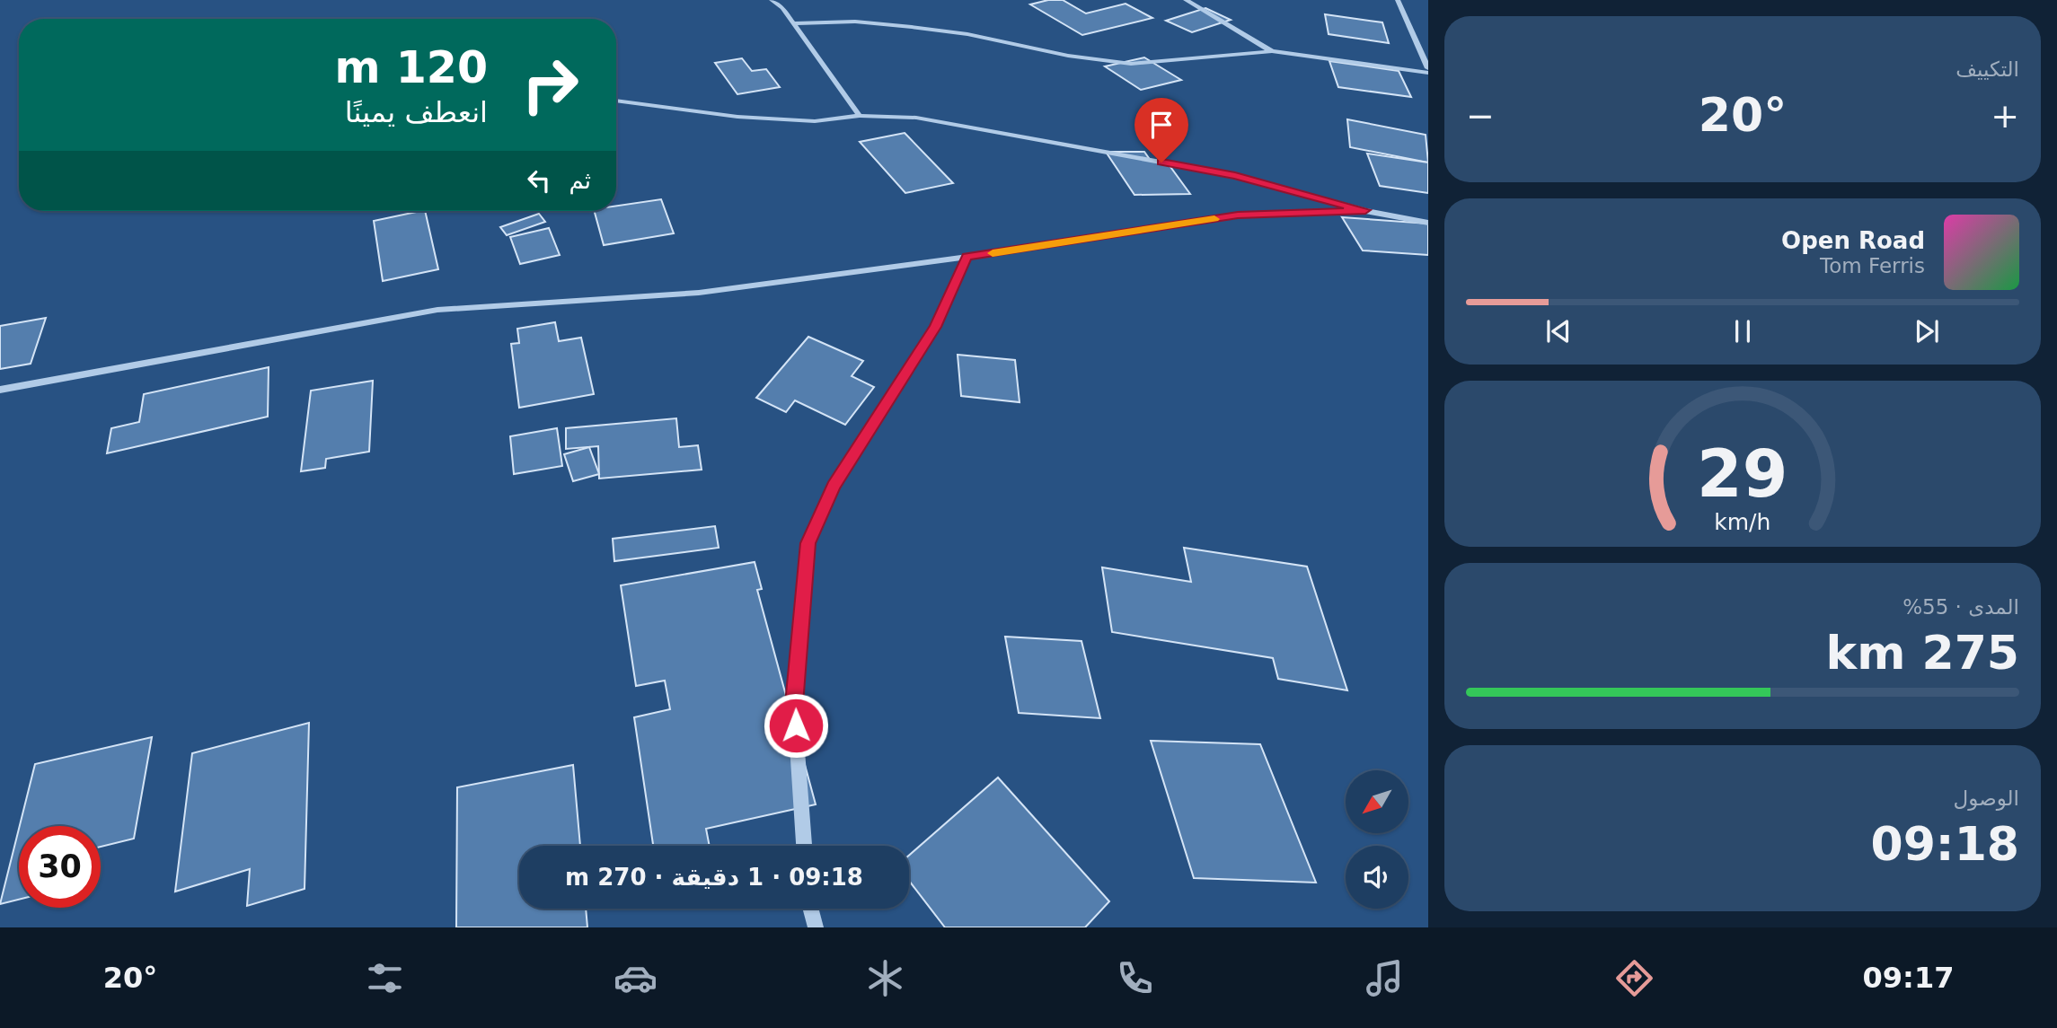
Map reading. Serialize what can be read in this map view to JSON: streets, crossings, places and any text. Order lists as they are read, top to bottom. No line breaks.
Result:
{"north":"bottom left","page":{"tile":["التكييف",["المدى · 55%","275 km"],["الوصول","09:18"]],"turn":["120 m","انعطف يمينًا"],"heat":["−","20°","+"],"then":"ثم","song":["Open Road","Tom Ferris"],"limit":"30","trip":"09:18 · 1 دقيقة · 270 m","tabs":["09:17","20°"],"gauge":["29","km/h"]}}
